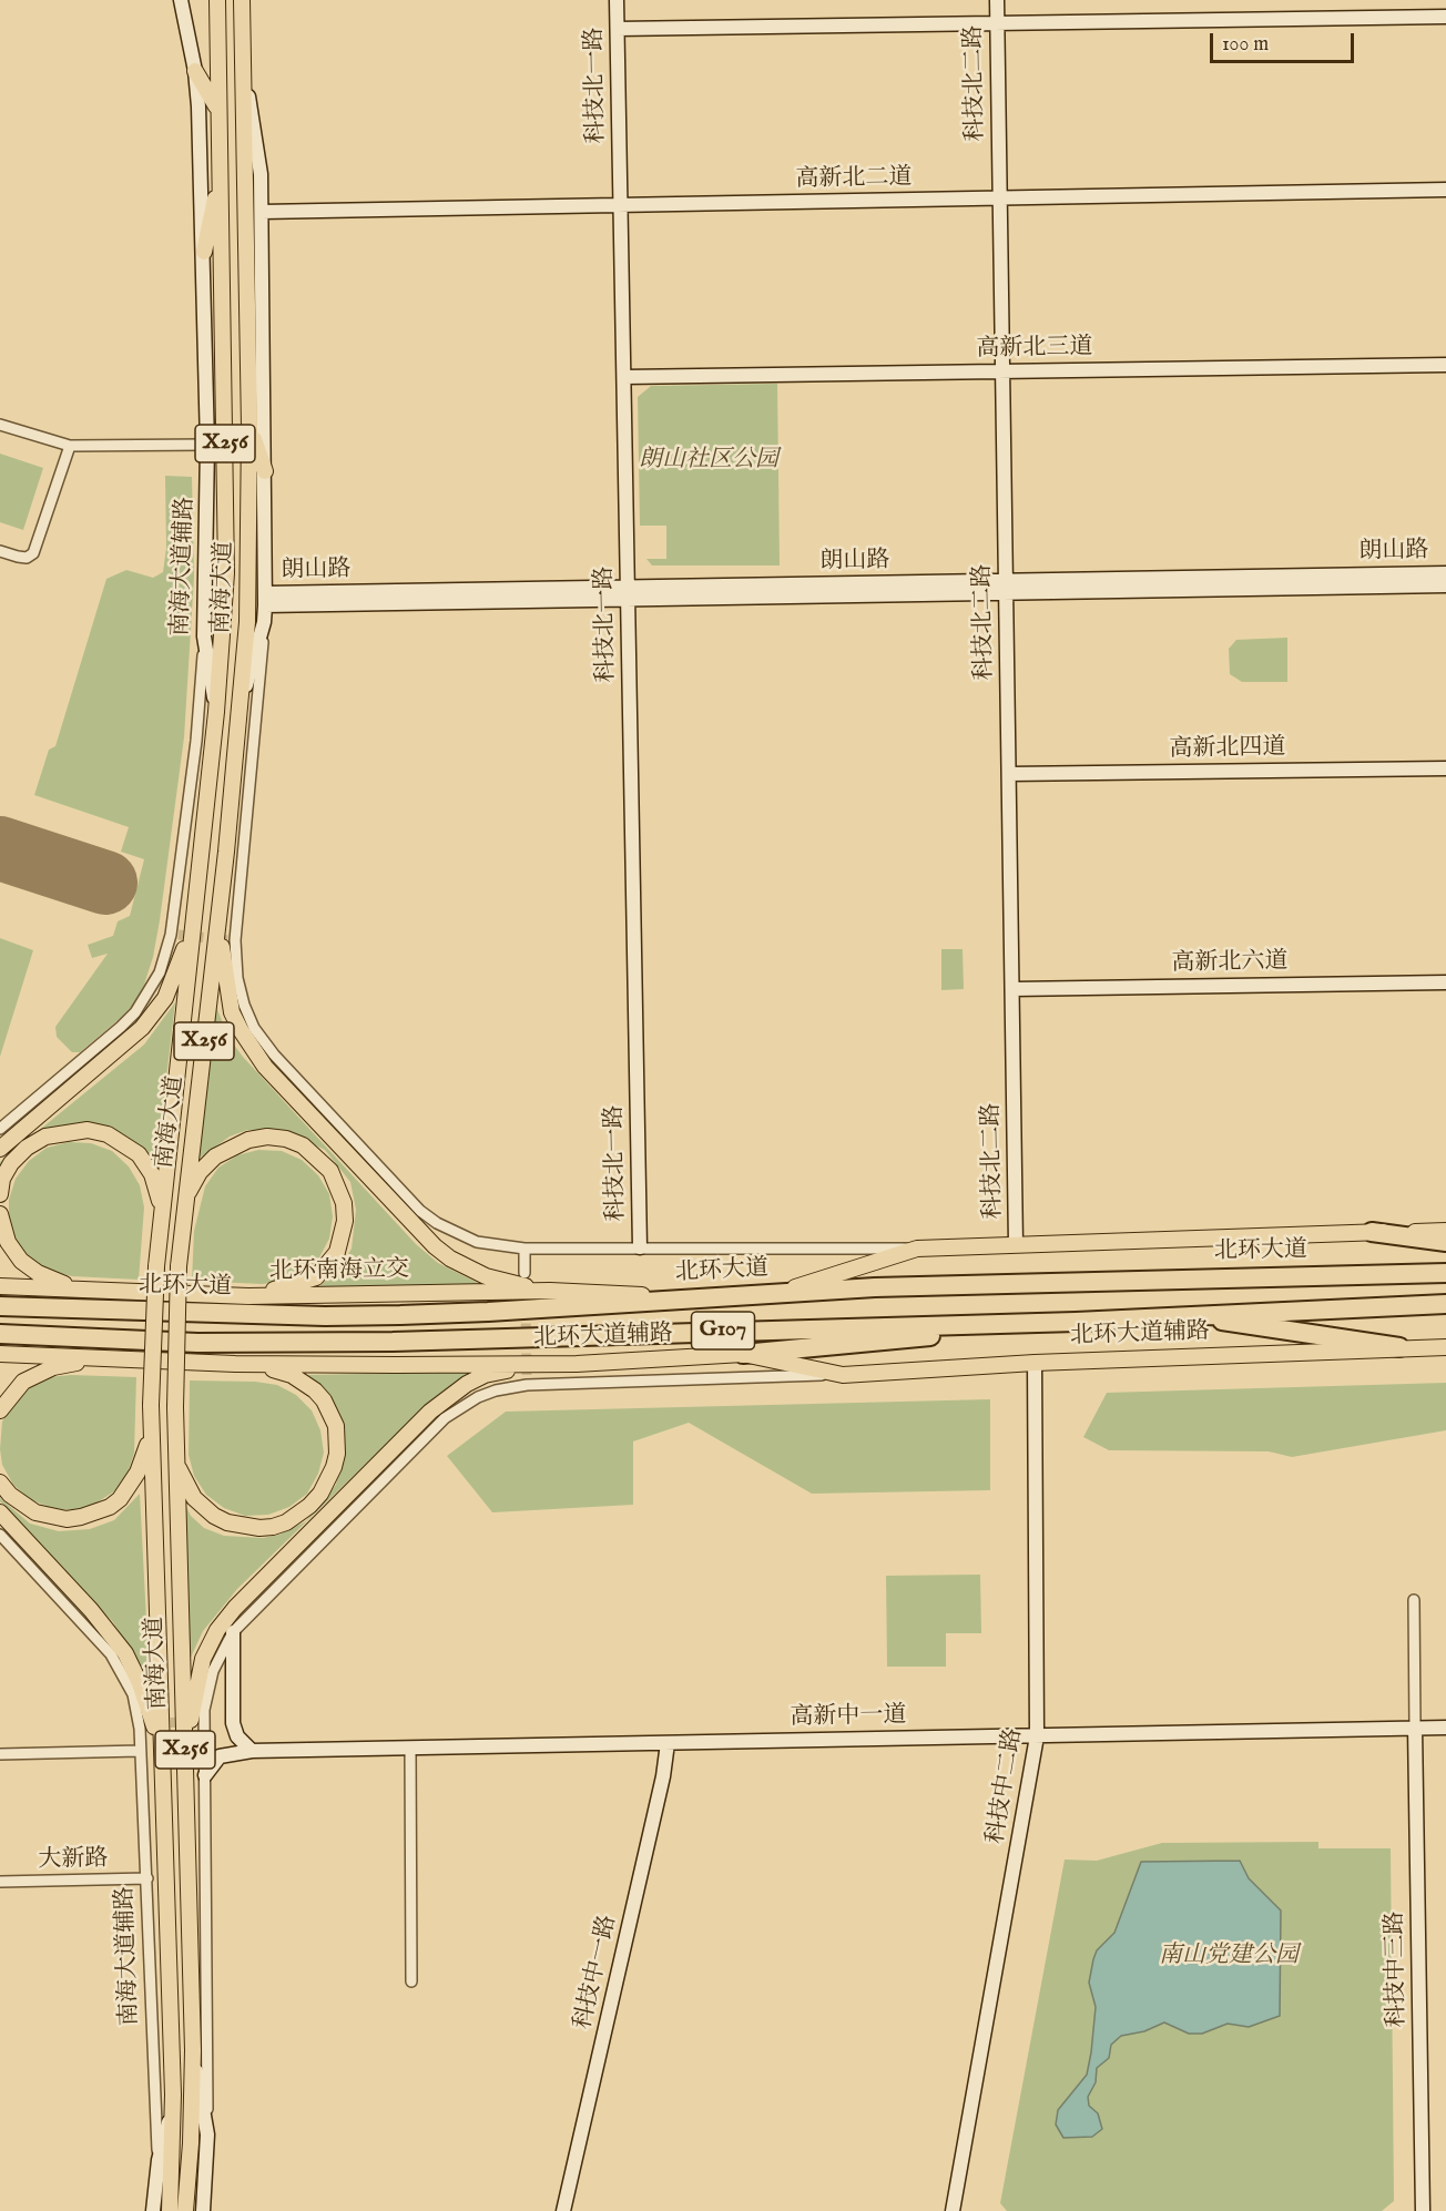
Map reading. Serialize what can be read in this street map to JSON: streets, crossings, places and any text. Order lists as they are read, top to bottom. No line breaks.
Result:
{"streets":{"highway":["北环大道","G107"],"main road":["X256","南海大道","北环南海立交","北环大道辅路"],"street":["科技北二路","科技北一路","高新北二道","高新北三道","朗山路","南海大道辅路","高新北四道","高新北六道","高新中一道","科技中二路","大新路","科技中三路","科技中一路"]},"crossings":[["科技北二路","高新北二道"],["科技北二路","高新北三道"],["科技北二路","朗山路"],["科技北二路","高新北四道"],["科技北二路","高新北六道"],["科技北一路","高新北二道"],["科技北一路","高新北三道"],["科技北一路","朗山路"],["南海大道辅路","南海大道"],["南海大道辅路","大新路"],["北环大道","北环大道辅路"],["北环南海立交","北环大道辅路"],["北环大道辅路","科技中二路"],["高新中一道","科技中二路"],["高新中一道","科技中三路"],["高新中一道","科技中一路"]],"parks":["朗山社区公园","南山党建公园"],"scale_bar":"100 m"}
